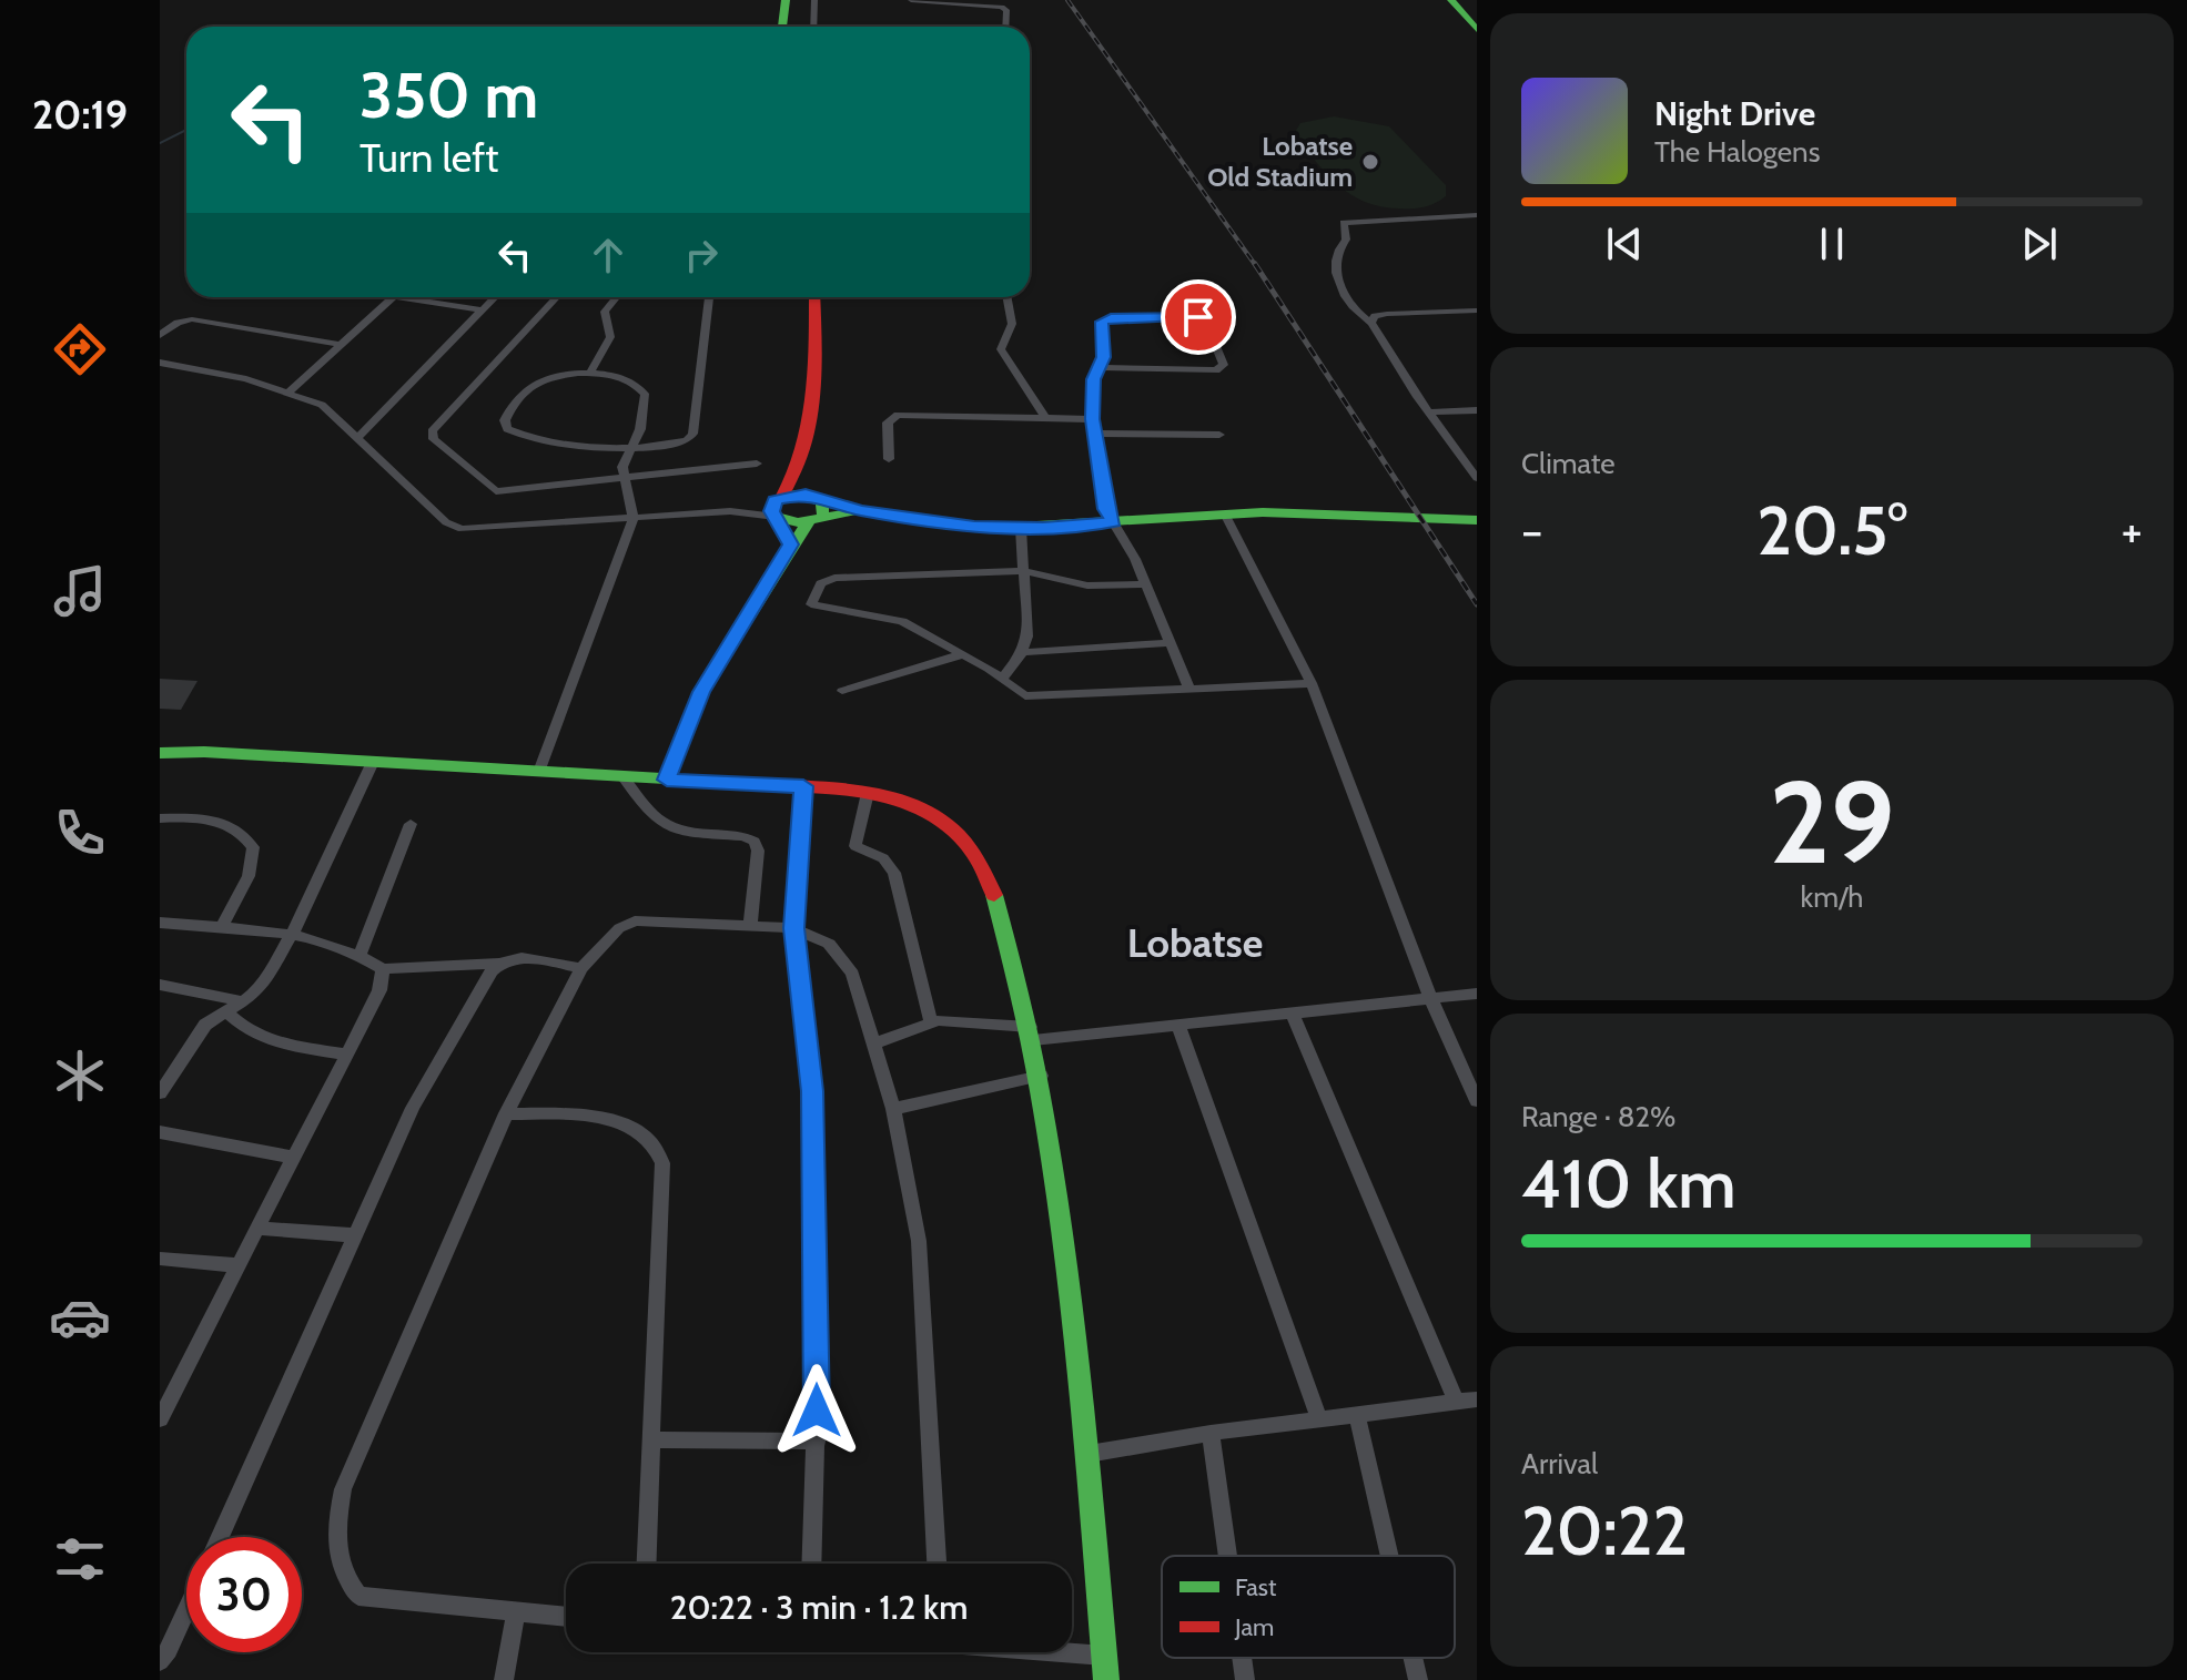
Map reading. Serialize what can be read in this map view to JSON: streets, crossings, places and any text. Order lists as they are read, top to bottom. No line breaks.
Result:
{"districts":["Lobatse"],"places":["Lobatse Old Stadium"],"legend":["Fast","Jam"],"page":{"tabs":"20:19","turn":["350 m","Turn left"],"song":["Night Drive","The Halogens"],"tile":["Climate",["29","km/h"],["Range · 82%","410 km"],["Arrival","20:22"]],"heat":["−","20.5°","+"],"limit":"30","trip":"20:22 · 3 min · 1.2 km"}}
